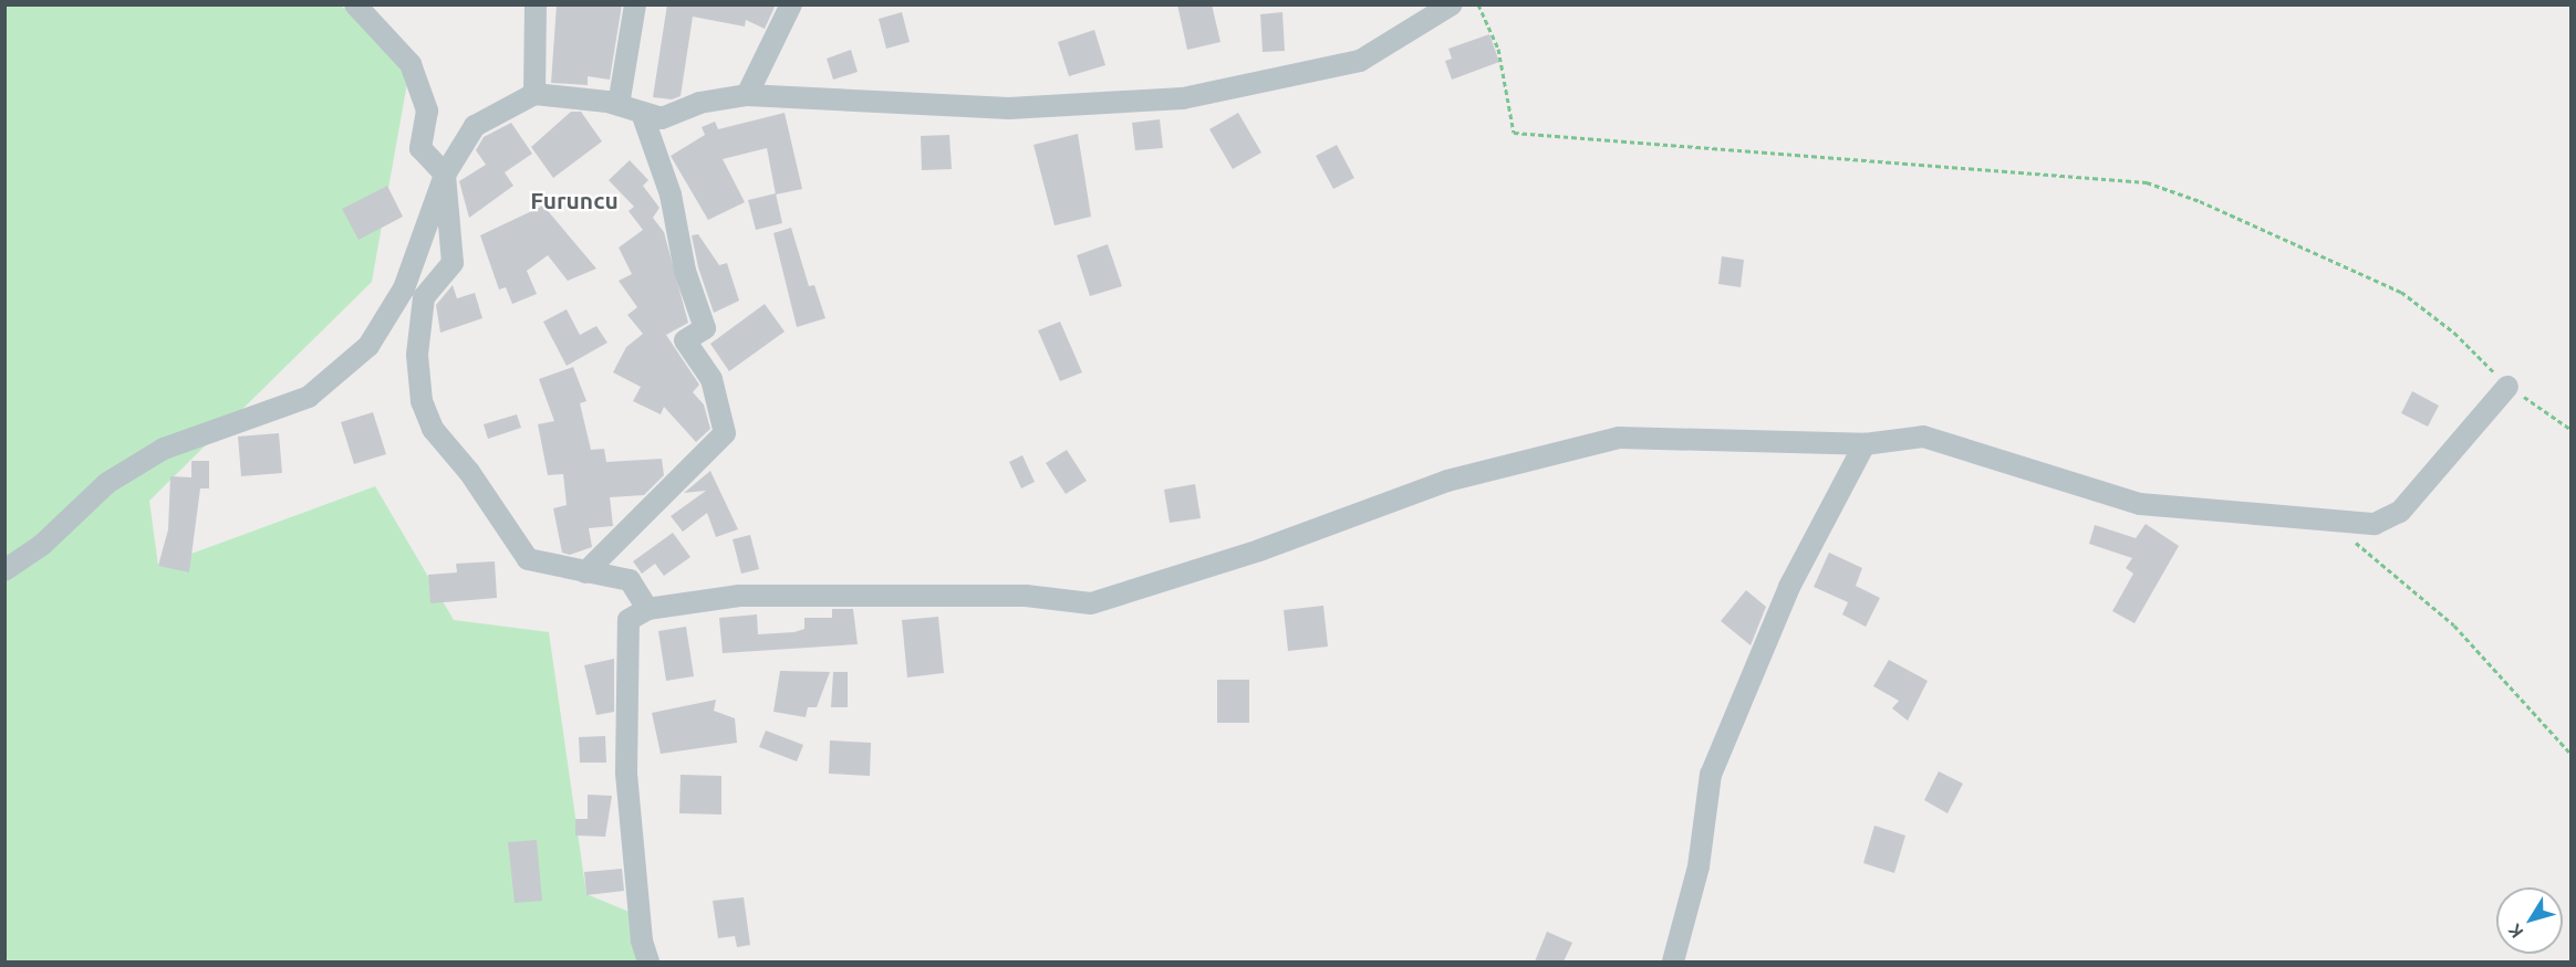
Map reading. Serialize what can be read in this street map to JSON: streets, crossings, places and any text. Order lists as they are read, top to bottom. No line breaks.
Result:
{"districts":["Furuncu"],"north":"bottom left"}
